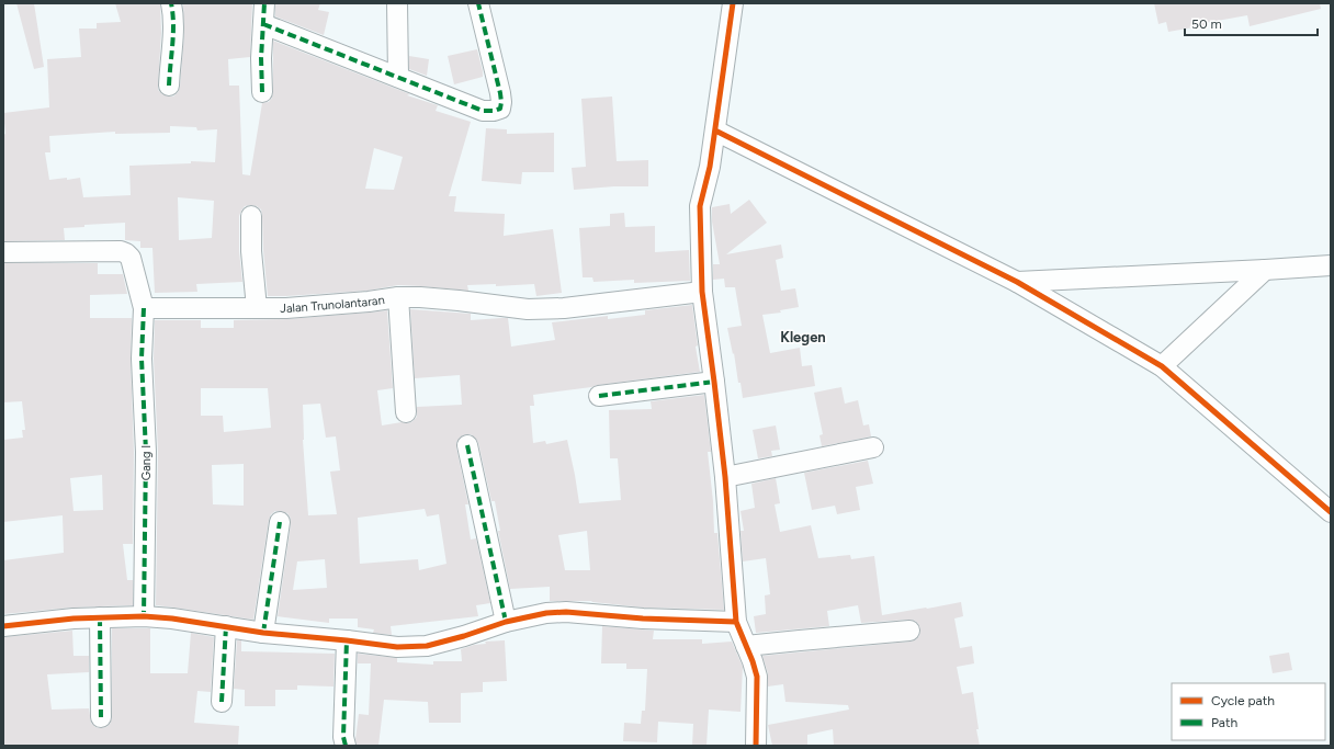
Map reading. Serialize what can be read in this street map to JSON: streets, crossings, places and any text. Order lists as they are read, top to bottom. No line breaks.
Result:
{"streets":{"street":["Jalan Trunolantaran","Gang I"]},"crossings":[["Jalan Trunolantaran","Gang I"]],"districts":["Klegen"],"legend":["Cycle path","Path"],"scale_bar":"50 m"}
